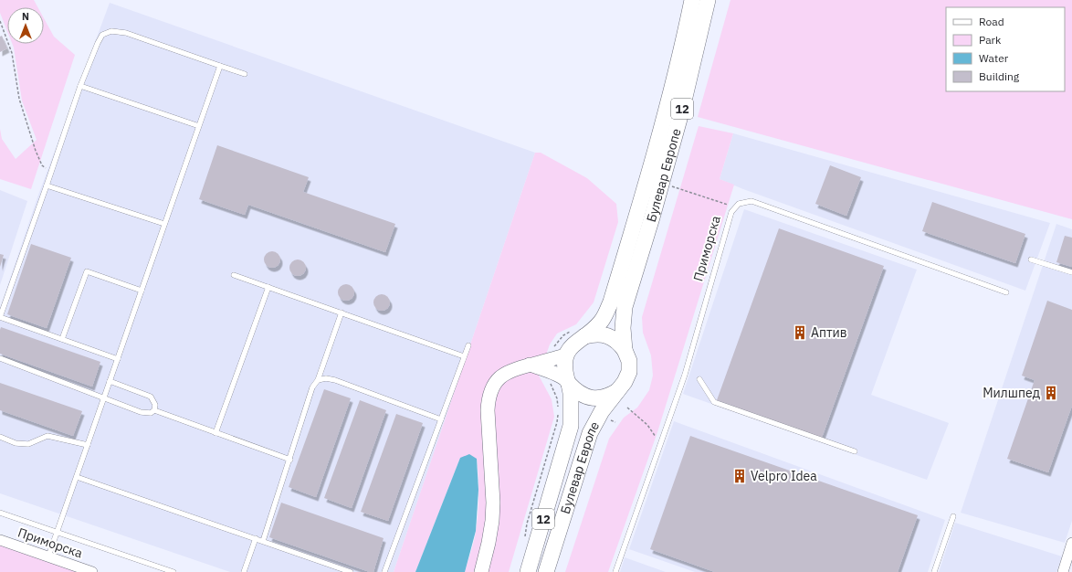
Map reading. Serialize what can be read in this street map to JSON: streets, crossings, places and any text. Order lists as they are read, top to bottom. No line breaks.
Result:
{"streets":{"main road":["12","Булевар Европе"],"street":["Приморска"]},"places":{"building":["Аптив","Милшпед","Velpro Idea"]},"legend":["Road","Park","Water","Building"],"north":"top"}
